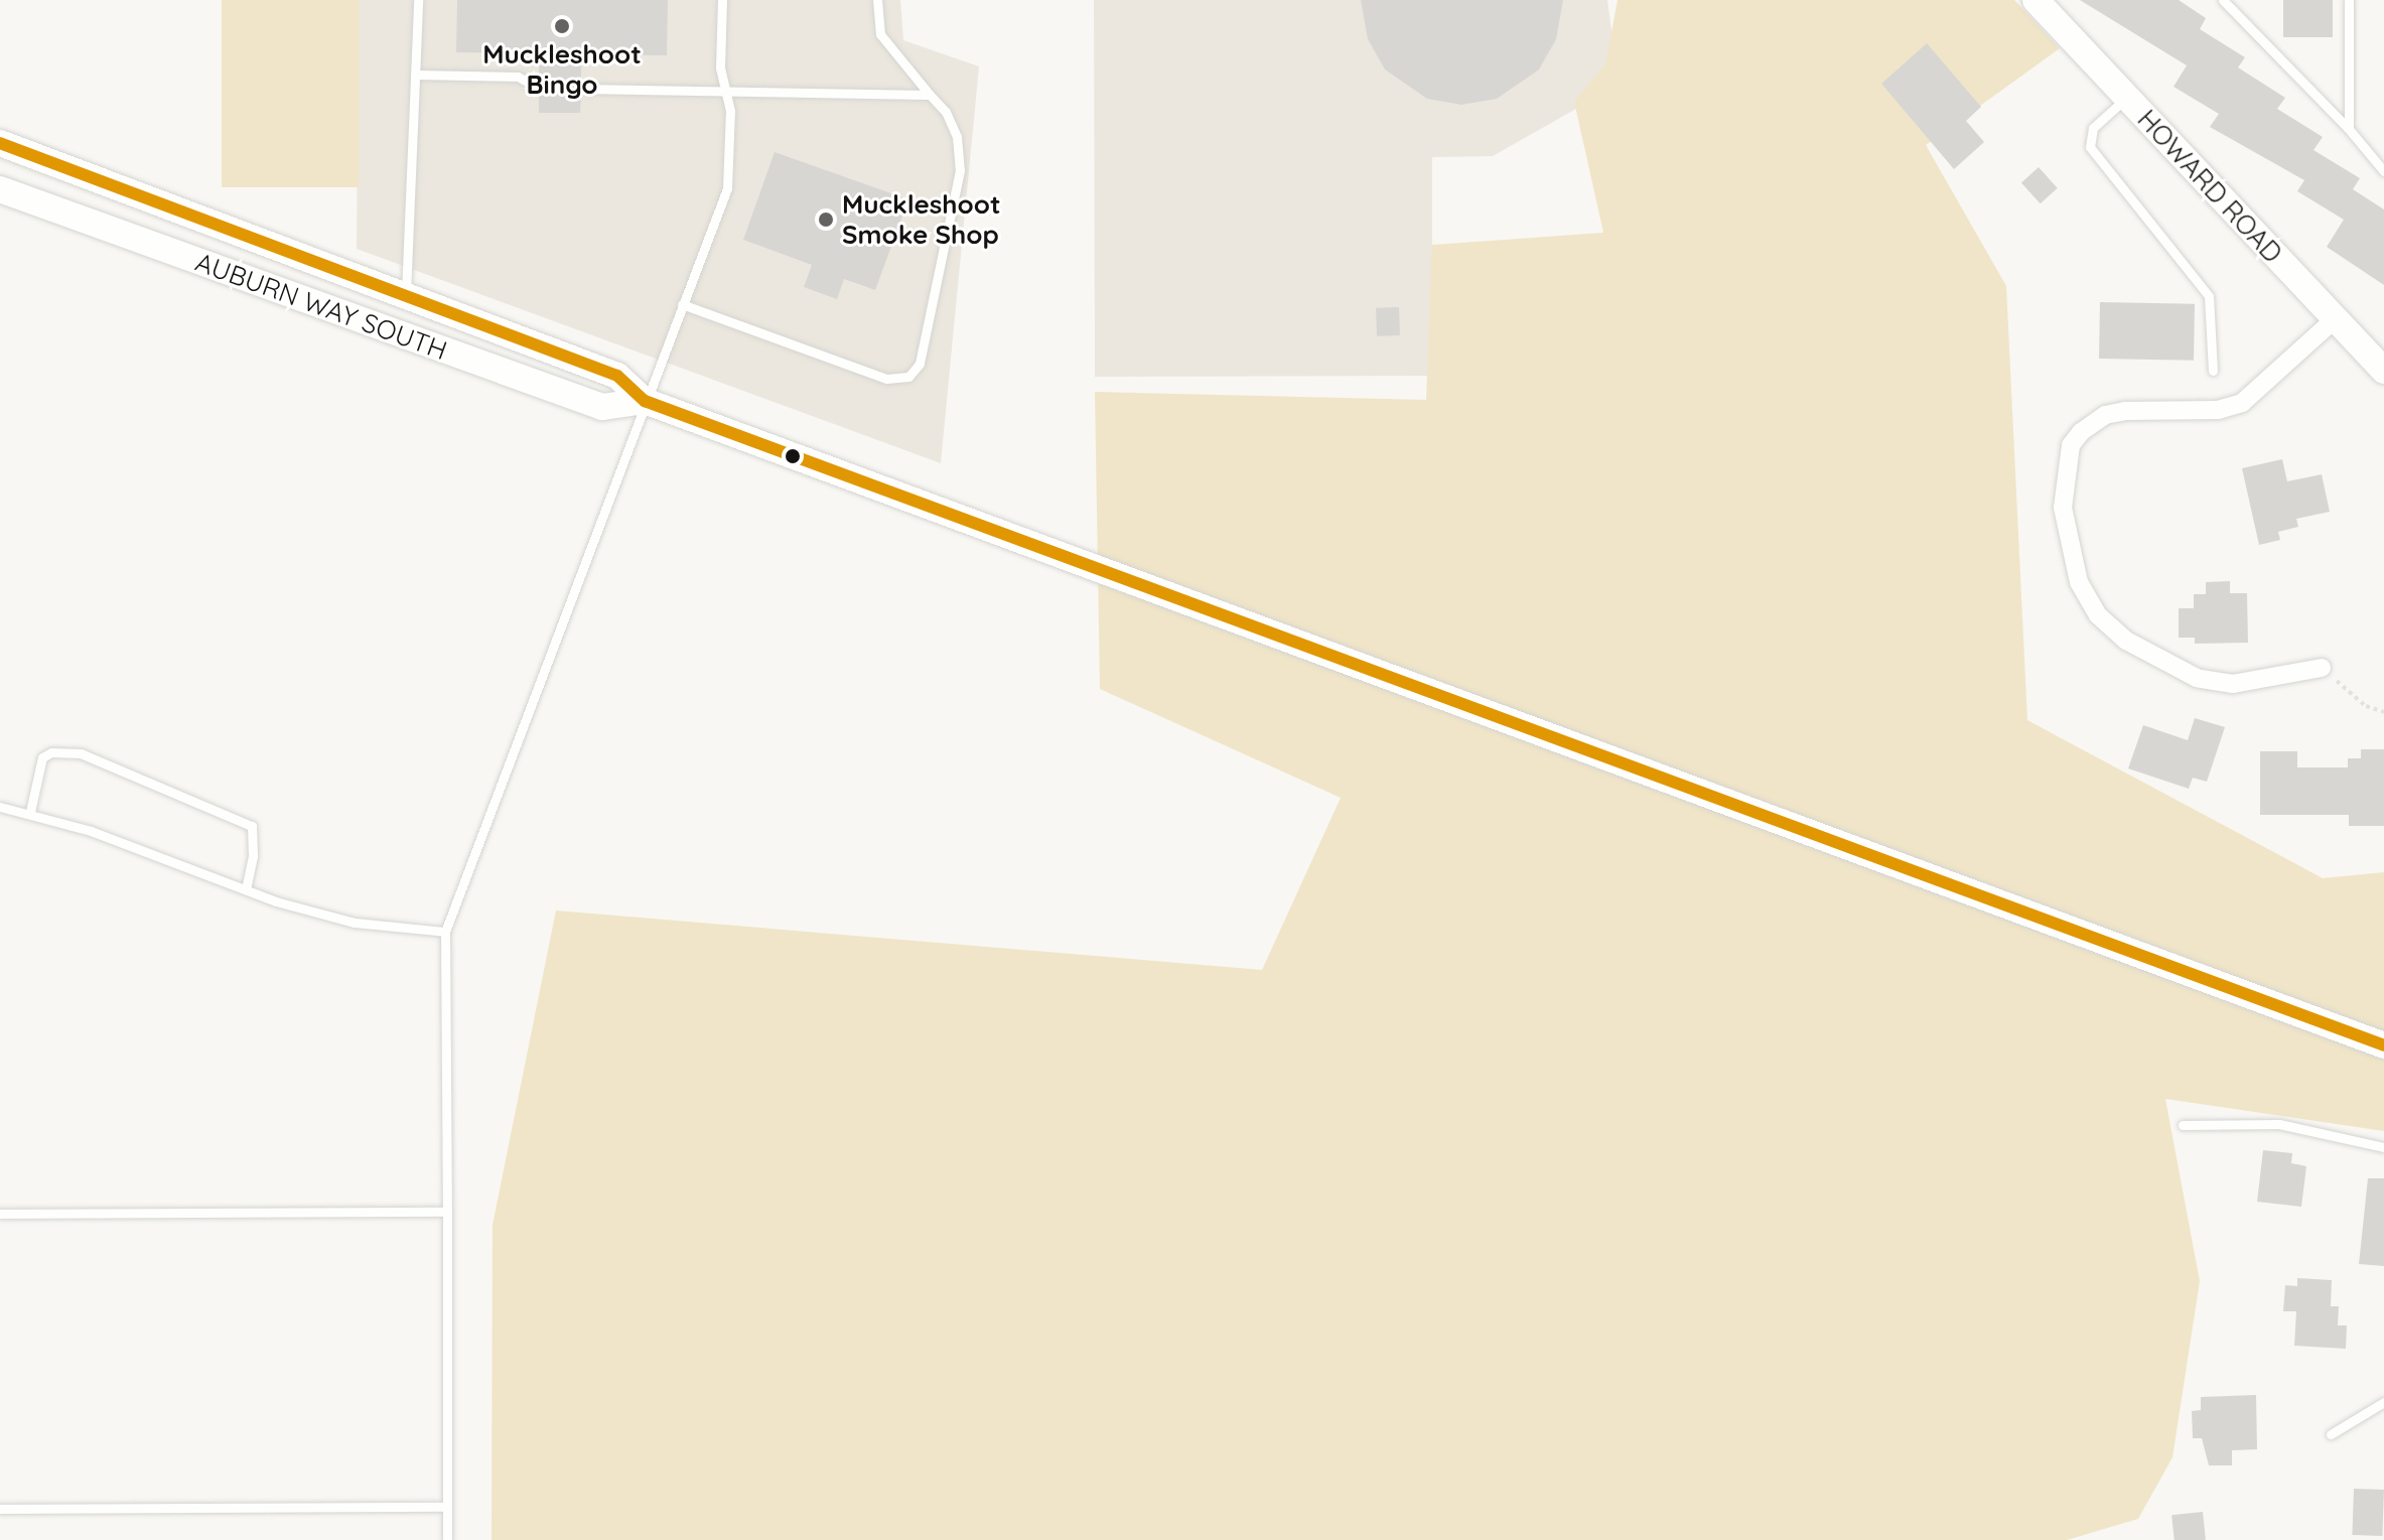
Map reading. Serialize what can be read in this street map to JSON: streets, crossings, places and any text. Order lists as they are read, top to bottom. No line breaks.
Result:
{"streets":{"main road":["HOWARD ROAD","AUBURN WAY SOUTH"]},"places":["Muckleshoot Bingo","Muckleshoot Smoke Shop"]}
